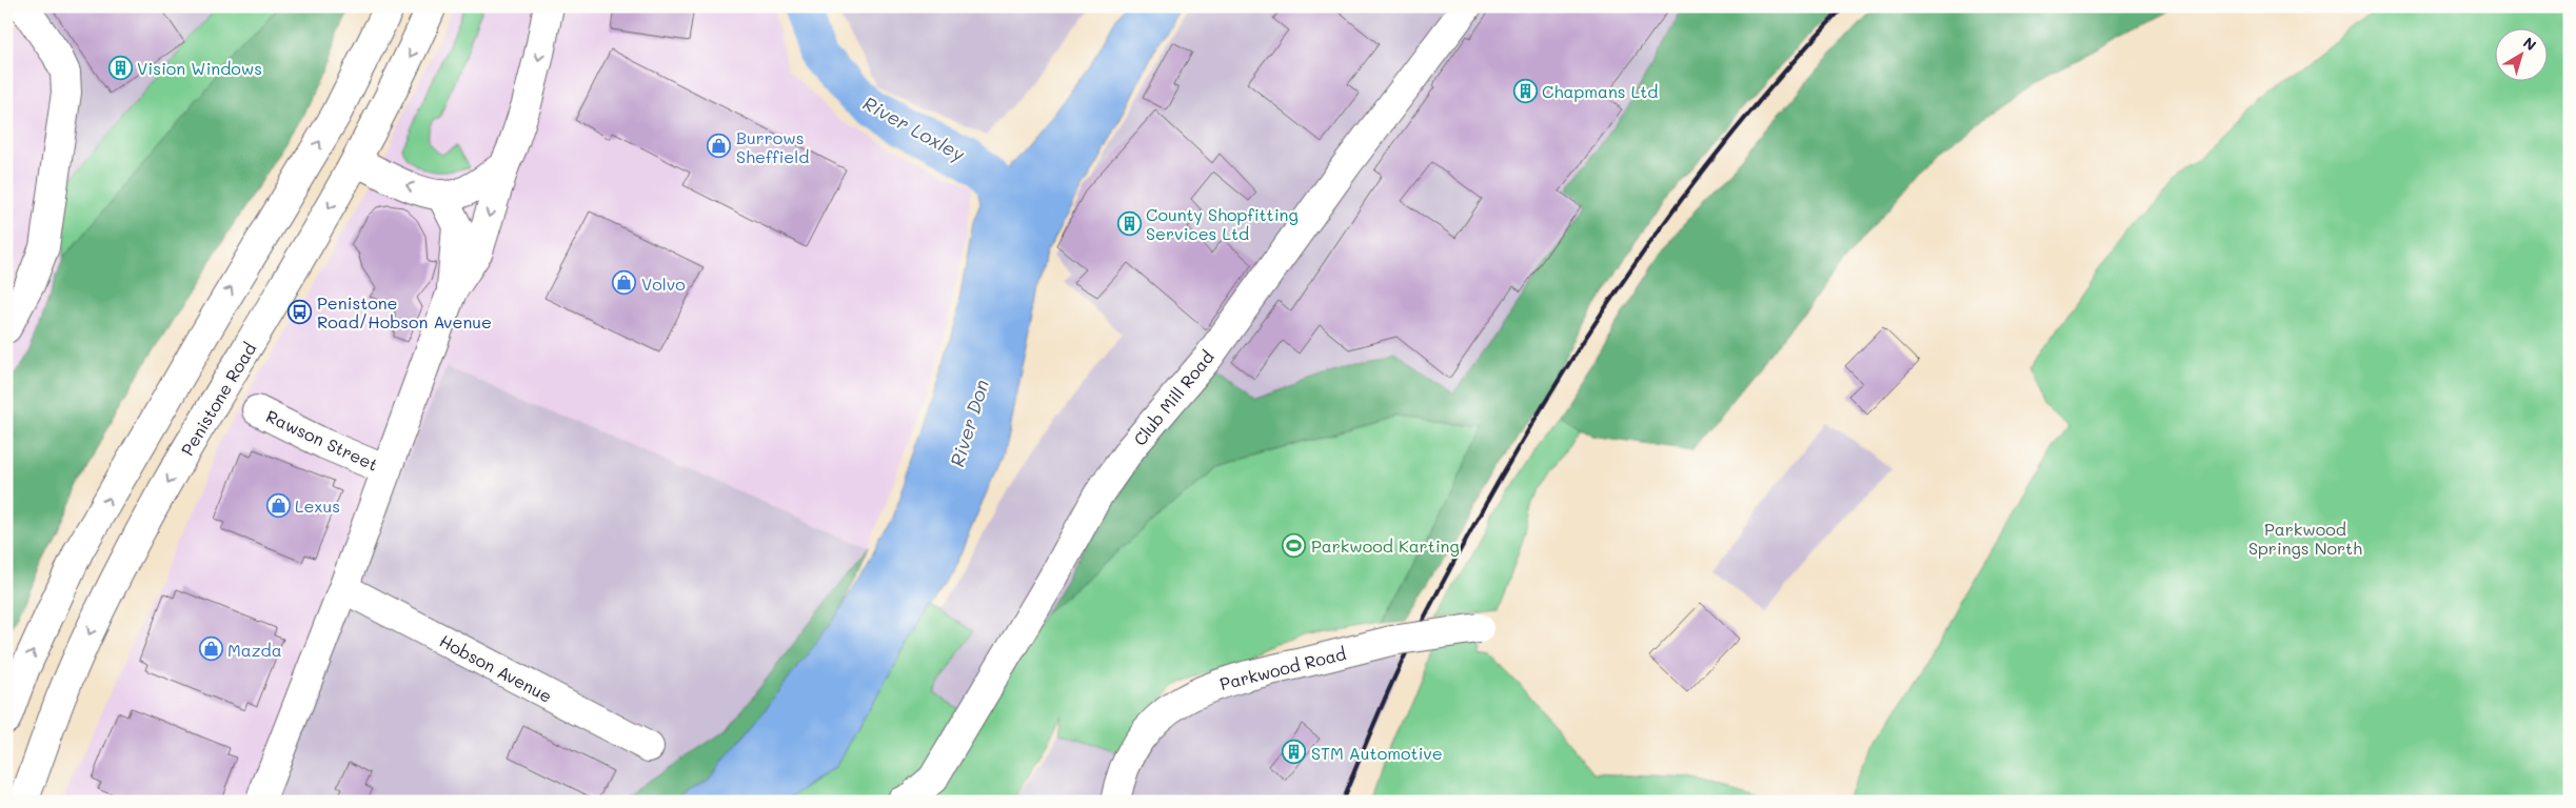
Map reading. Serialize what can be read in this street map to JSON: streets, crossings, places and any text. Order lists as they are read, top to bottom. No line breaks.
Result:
{"streets":{"main road":["Club Mill Road","Penistone Road","Rawson Street","Hobson Avenue","Parkwood Road"]},"water":["River Loxley","River Don"],"parks":["Parkwood Springs North"],"places":{"building":["Vision Windows","Chapmans Ltd","County Shopfitting Services Ltd","STM Automotive"],"shop":["Burrows Sheffield","Volvo","Lexus","Mazda"],"bus stop":["Penistone Road/Hobson Avenue"],"sports":["Parkwood Karting"]},"north":"top right"}
